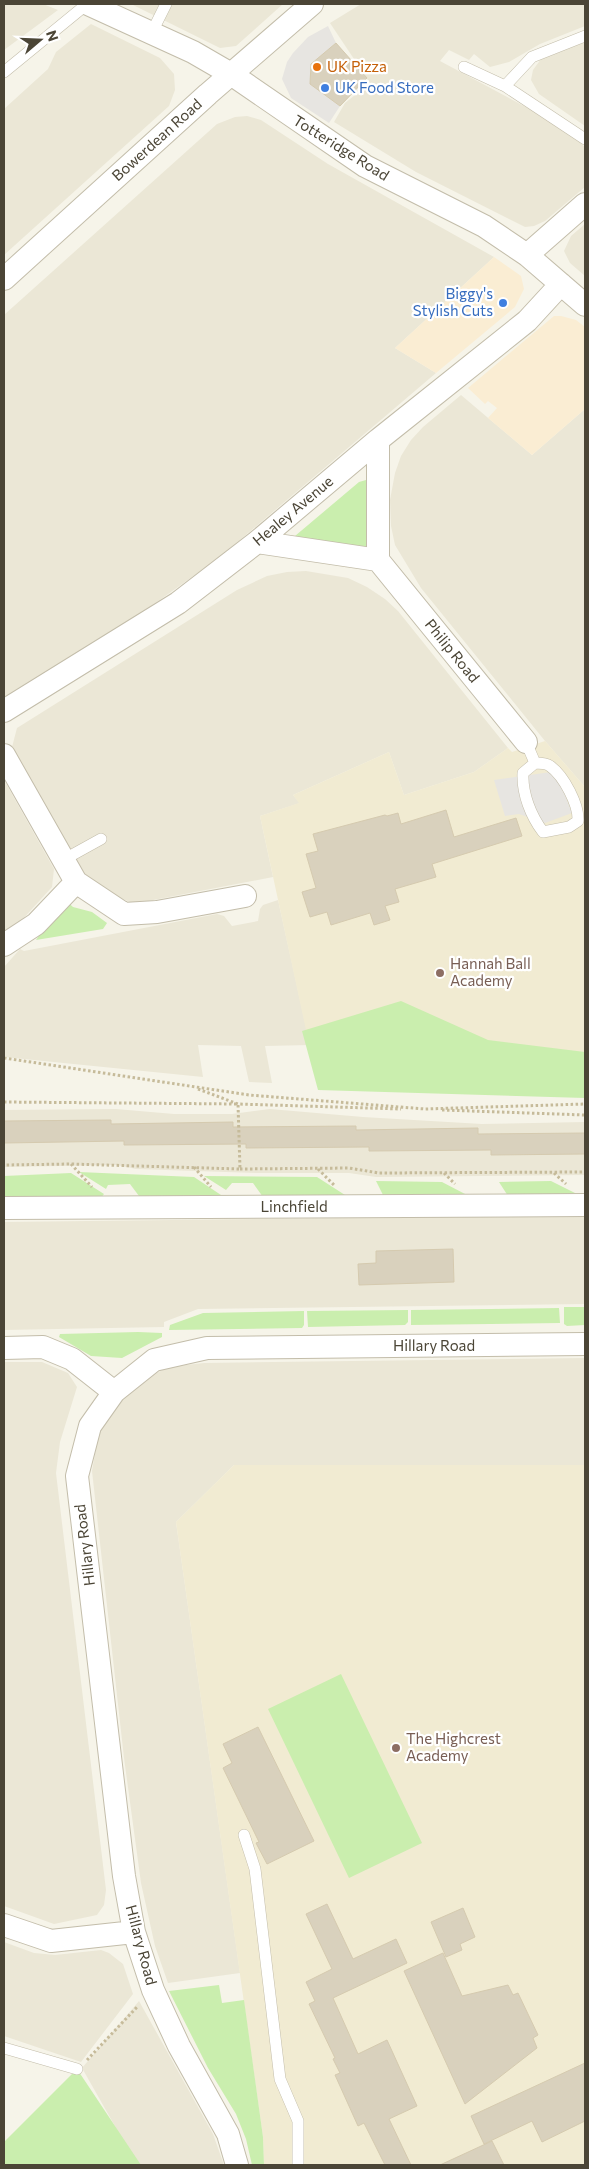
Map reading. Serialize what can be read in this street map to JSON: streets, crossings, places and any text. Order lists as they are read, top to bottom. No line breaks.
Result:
{"streets":{"street":["Bowerdean Road","Totteridge Road","Healey Avenue","Philip Road","Linchfield","Hillary Road"]},"crossings":[["Bowerdean Road","Totteridge Road"],["Totteridge Road","Healey Avenue"]],"places":["UK Pizza","UK Food Store","Biggy's Stylish Cuts","Hannah Ball Academy","The Highcrest Academy"],"north":"right"}
